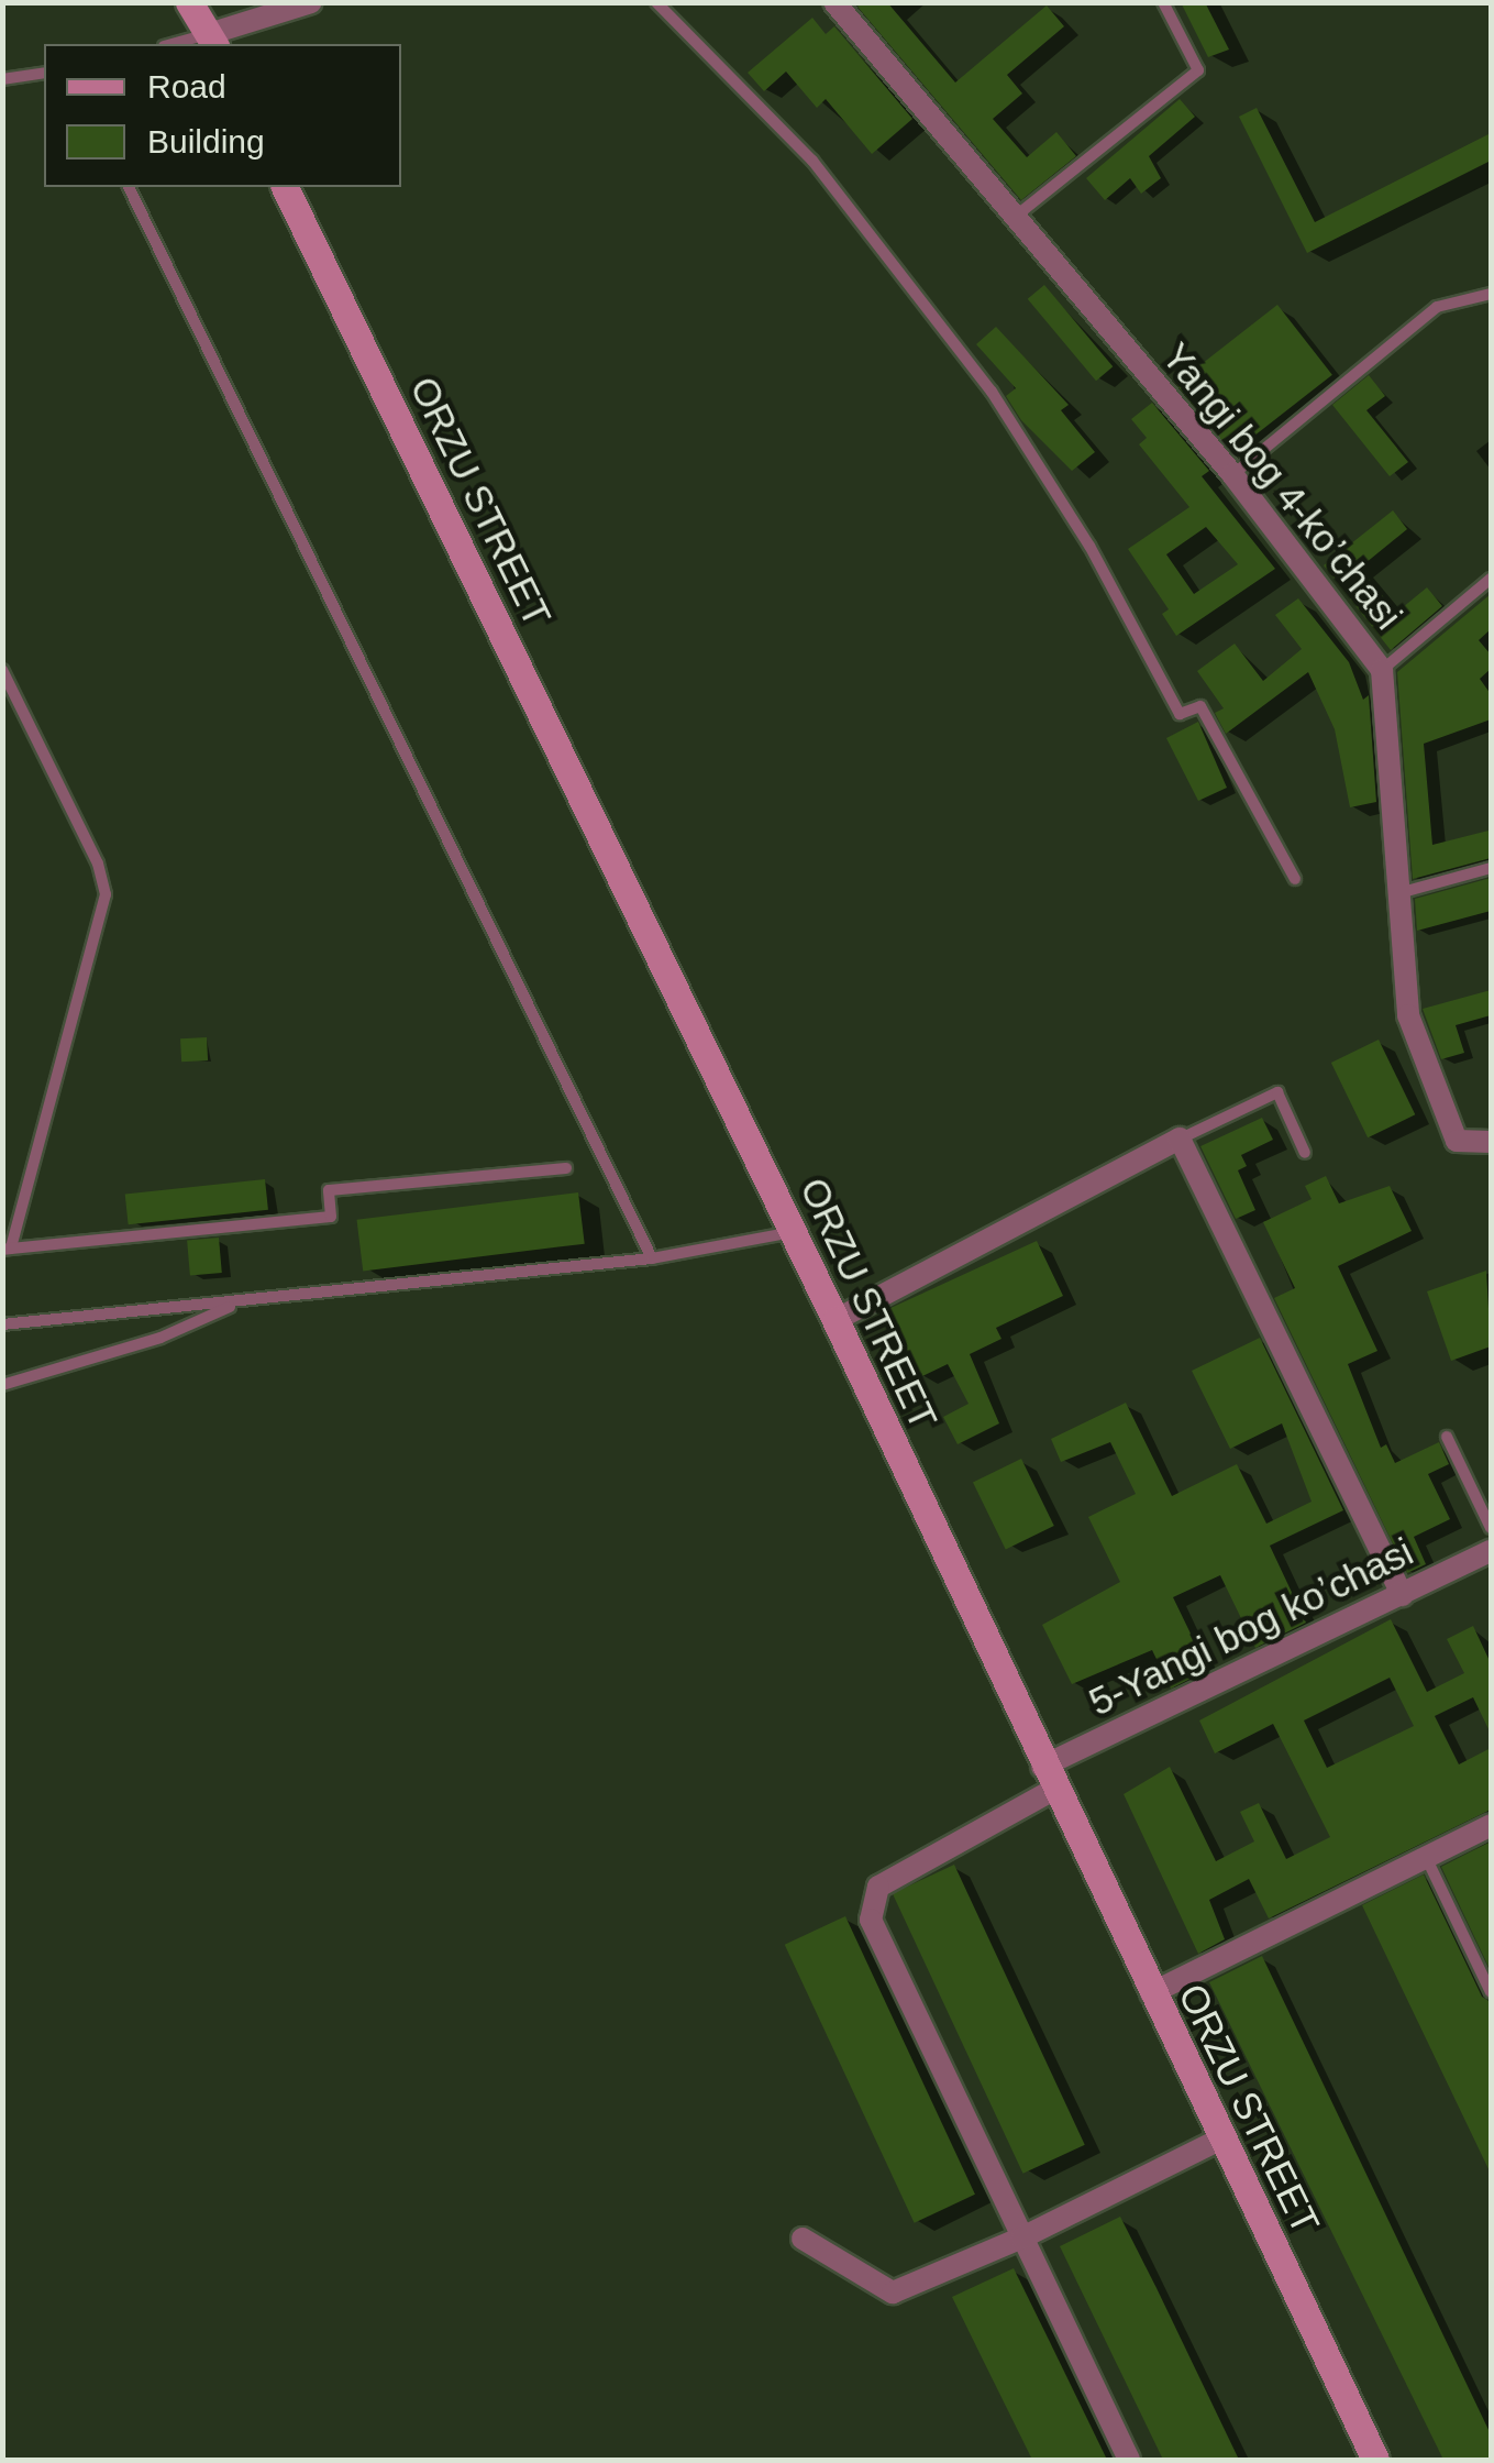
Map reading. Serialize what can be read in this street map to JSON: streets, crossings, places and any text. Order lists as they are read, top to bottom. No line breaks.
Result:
{"streets":{"main road":["ORZU STREET"],"street":["Yangi bog 4-koʼchasi","5-Yangi bog koʼchasi"]},"crossings":[["ORZU STREET","5-Yangi bog koʼchasi"]],"legend":["Road","Building"]}
